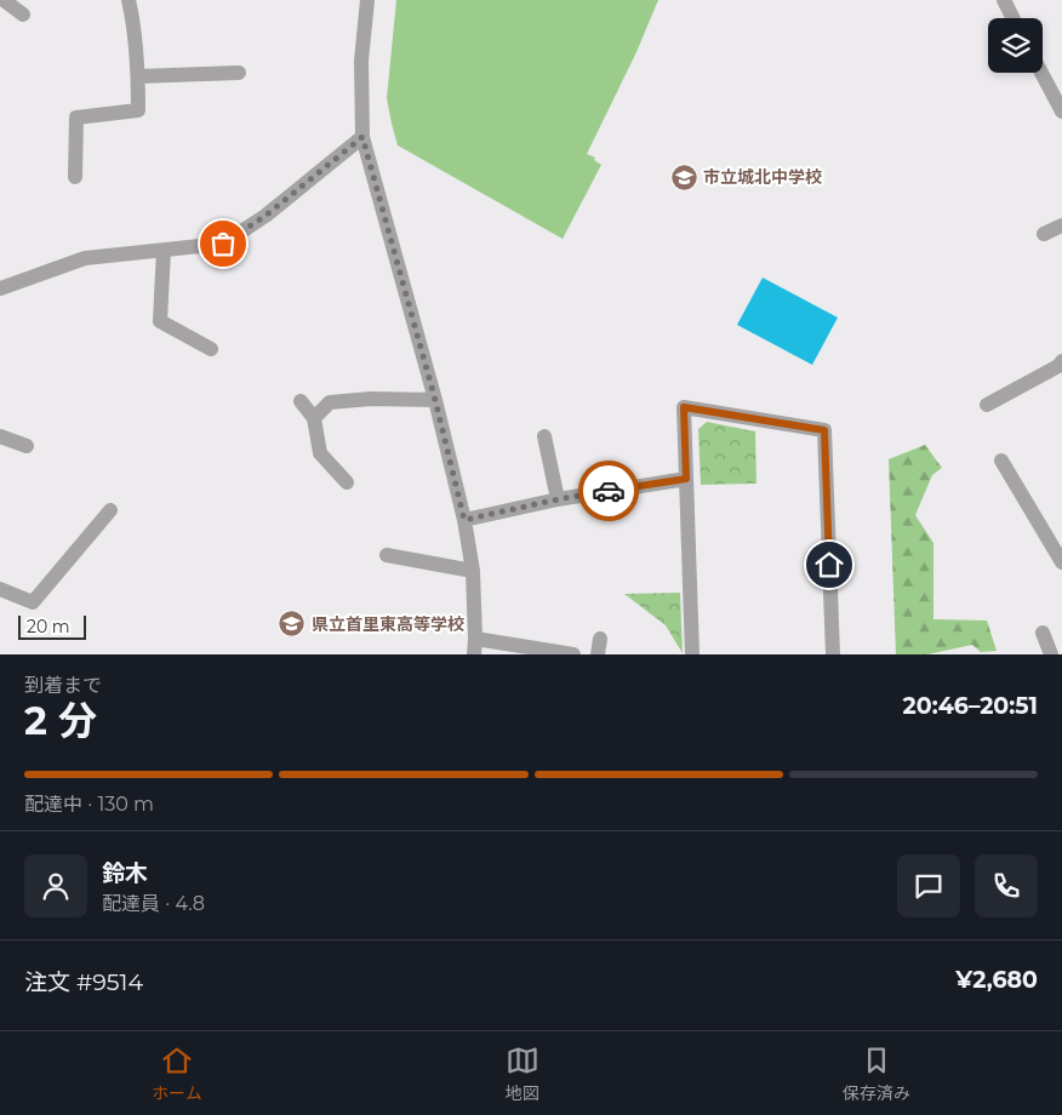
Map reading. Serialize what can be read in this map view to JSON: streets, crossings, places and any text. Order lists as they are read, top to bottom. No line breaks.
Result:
{"places":{"school or university":["市立城北中学校","県立首里東高等学校"]},"scale_bar":"20 m","page":{"scale":"20 m","heading":["2 分","到着まで","20:46–20:51"],"panel":["鈴木","配達員 · 4.8","注文 #9514","¥2,680"],"bar":"配達中 · 130 m","tabs":["ホーム","地図","保存済み"]}}
